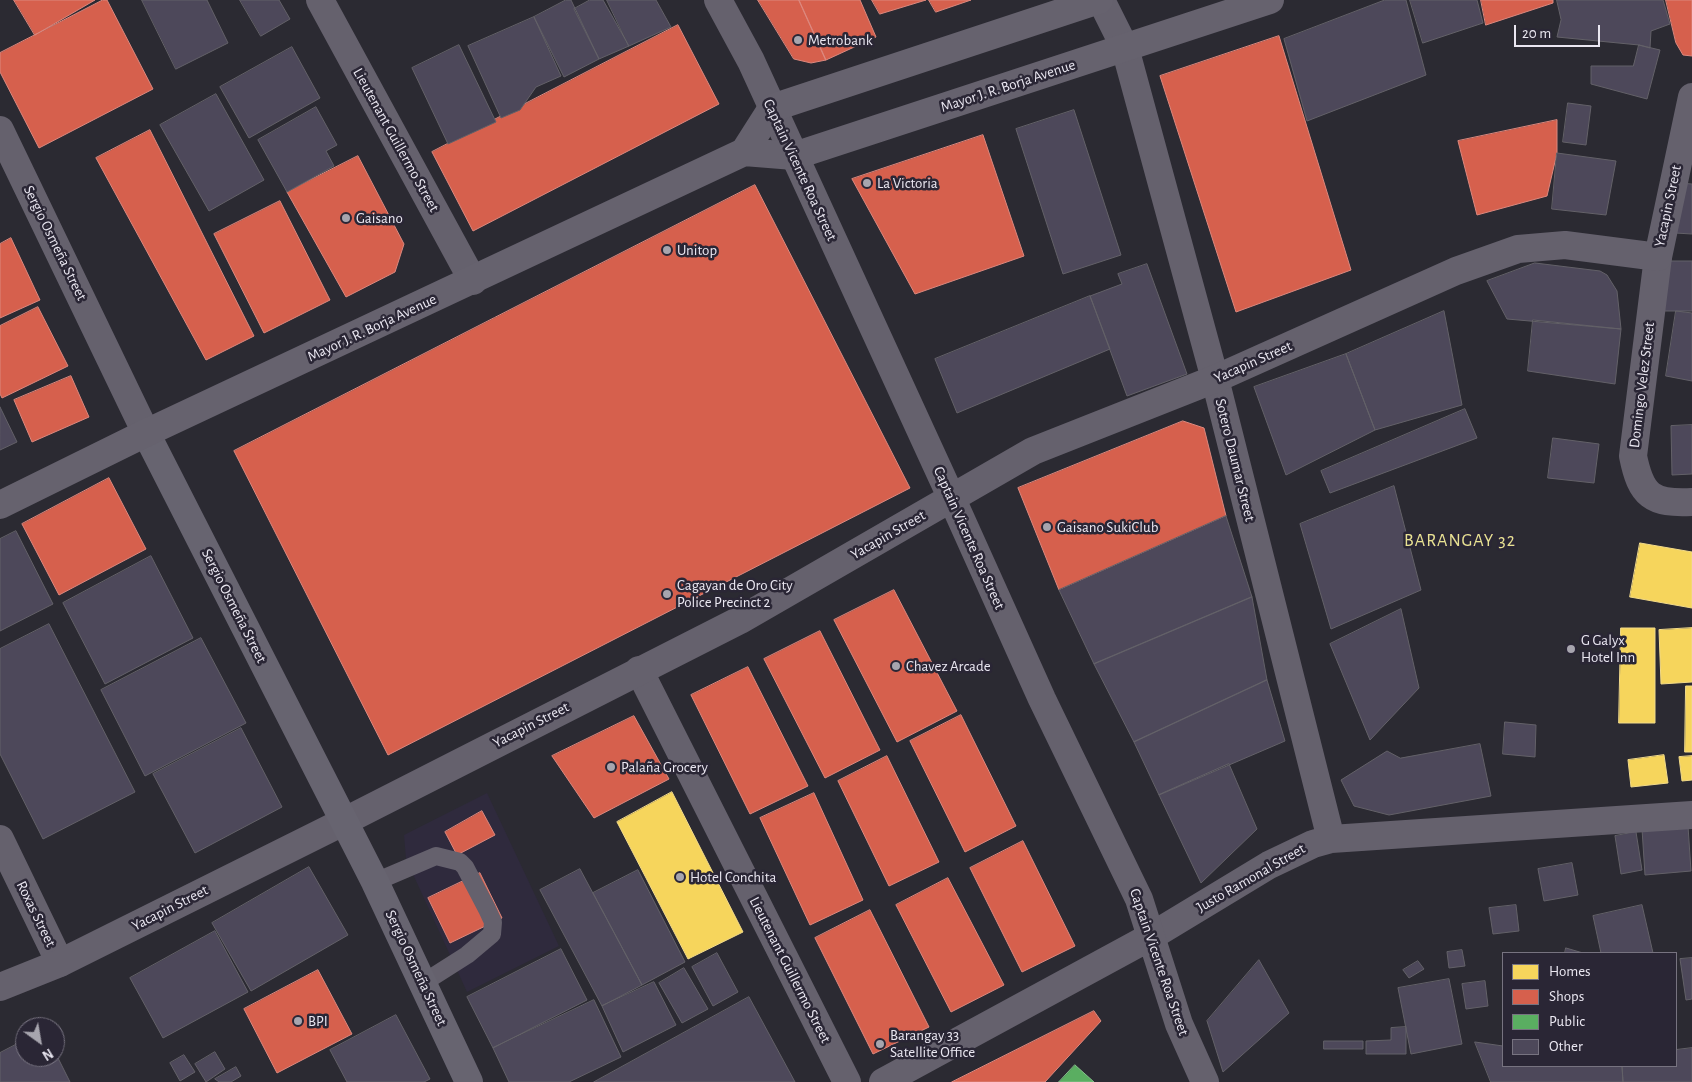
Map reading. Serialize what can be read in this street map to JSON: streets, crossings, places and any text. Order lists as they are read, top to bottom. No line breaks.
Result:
{"streets":{"main road":["Mayor J. R. Borja Avenue","Sergio Osmeña Street"],"street":["Lieutenant Guillermo Street","Captain Vicente Roa Street","Yacapin Street","Domingo Velez Street","Sotero Daumar Street","Justo Ramonal Street","Roxas Street"]},"crossings":[["Mayor J. R. Borja Avenue","Lieutenant Guillermo Street"],["Mayor J. R. Borja Avenue","Captain Vicente Roa Street"],["Mayor J. R. Borja Avenue","Sergio Osmeña Street"],["Mayor J. R. Borja Avenue","Sotero Daumar Street"],["Lieutenant Guillermo Street","Yacapin Street"],["Captain Vicente Roa Street","Yacapin Street"],["Captain Vicente Roa Street","Justo Ramonal Street"],["Yacapin Street","Sergio Osmeña Street"],["Yacapin Street","Domingo Velez Street"],["Yacapin Street","Sotero Daumar Street"],["Yacapin Street","Roxas Street"],["Sotero Daumar Street","Justo Ramonal Street"]],"districts":["BARANGAY 32"],"places":["Metrobank","La Victoria","Gaisano","Unitop","Gaisano SukiClub","Cagayan de Oro City Police Precinct 2","G Galyx Hotel Inn","Chavez Arcade","Palaña Grocery","Hotel Conchita","BPI","Barangay 33 Satellite Office"],"legend":["Homes","Shops","Public","Other"],"scale_bar":"20 m","north":"bottom right"}
